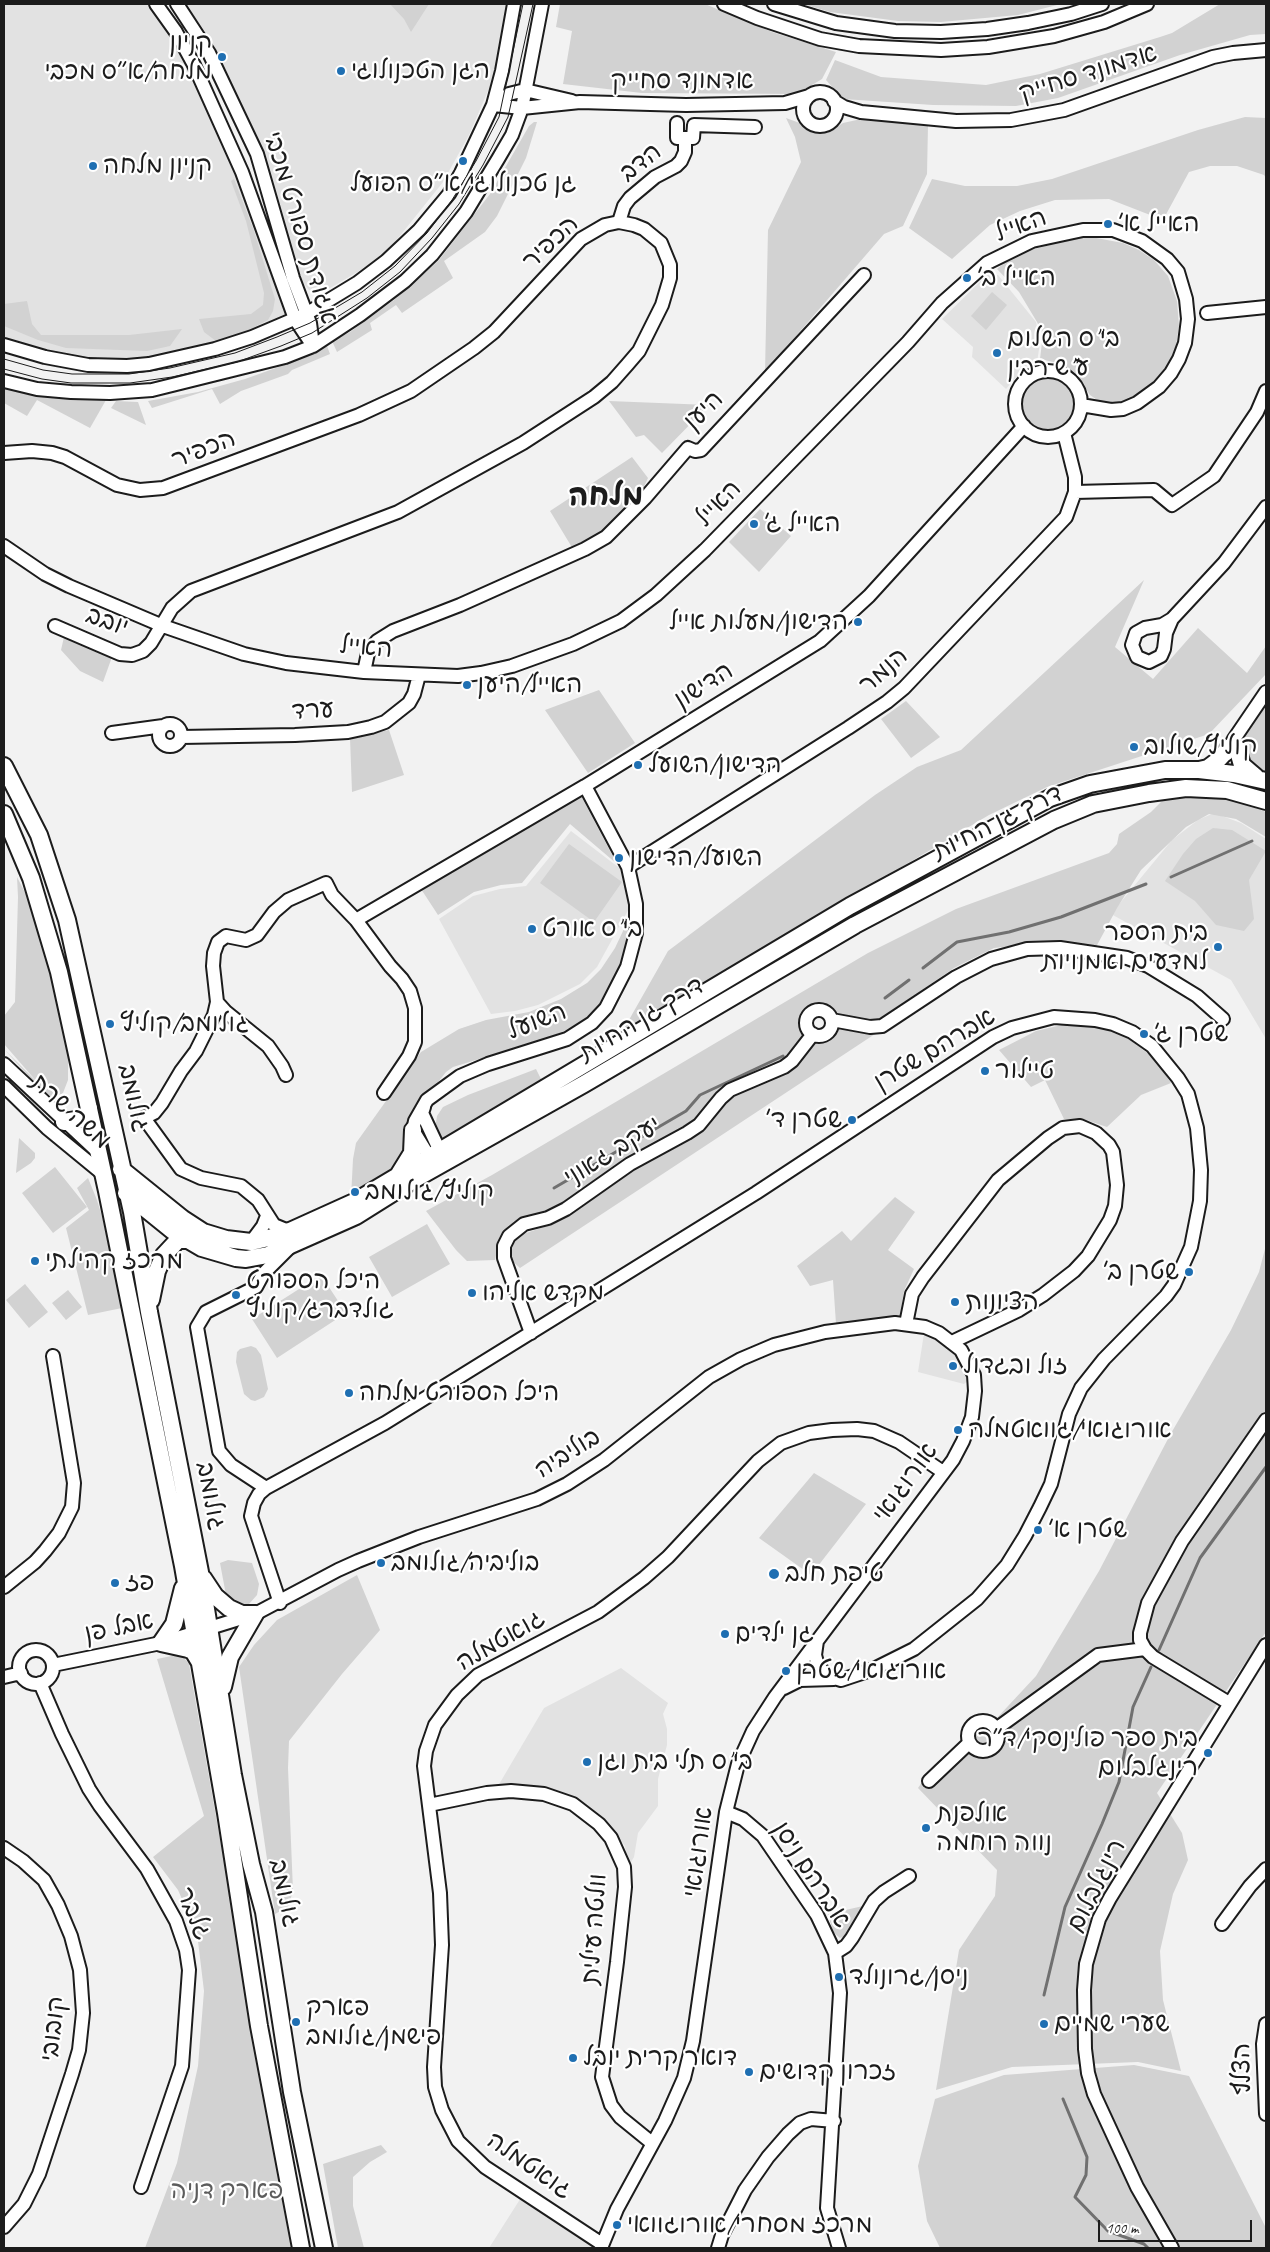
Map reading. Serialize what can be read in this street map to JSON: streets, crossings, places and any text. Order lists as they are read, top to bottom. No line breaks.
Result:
{"streets":{"main road":["דרך גן החיות","גולומב","משה שרת"],"street":["אדמונד סחייק","הדב","האייל","אגודת ספורט מכבי","הכפיר","היען","יובב","הנמר","הדישון","ערד","השועל","אברהם שטרן","יעקב גאוני","בוליביה","אורוגואי","אבל פן","גואטמלה","אברהם ניסן","רינגלבלום","גלבר","וולטה עילית","קובובי","הצלף"]},"crossings":[["הדב","הכפיר"],["האייל","הכפיר"],["האייל","היען"],["האייל","יובב"],["האייל","הנמר"],["האייל","הדישון"],["האייל","ערד"],["הכפיר","יובב"],["הנמר","הדישון"],["הנמר","השועל"],["הדישון","השועל"],["דרך גן החיות","גולומב"],["דרך גן החיות","משה שרת"],["אברהם שטרן","יעקב גאוני"],["אברהם שטרן","בוליביה"],["אברהם שטרן","אורוגואי"],["גולומב","משה שרת"],["גולומב","בוליביה"],["גולומב","אבל פן"],["בוליביה","אורוגואי"],["בוליביה","אבל פן"],["אורוגואי","גואטמלה"],["אורוגואי","אברהם ניסן"],["אורוגואי","וולטה עילית"],["אבל פן","גלבר"],["גואטמלה","וולטה עילית"]],"districts":["מלחה"],"parks":["פארק דניה"],"places":["קניון מלחה/א״ס מכבי","הגן הטכנולוגי","גן טכנולוגי/א״ס הפועל","קניון מלחה","האייל א׳","האייל ב׳","בי\"ס השלום ע\"ש רבין","האייל ג׳","הדישון/מעלות אייל","האייל/היען","קוליץ/שולוב","הדישון/השועל","השועל/הדישון","בי\"ס אורט","בית הספר למדעים ואמנויות","גולומב/קוליץ","שטרן ג׳","טיילור","שטרן ד׳","קוליץ/גולומב","מרכז קהילתי","שטרן ב׳","מקדש אליהו","היכל הספורט גולדברג/קוליץ","הציונות","זול ובגדול","היכל הספורט מלחה","אורוגואי/גוואטמלה","שטרן א׳","בוליביה/גולומב","טיפת חלב","פז","גן ילדים","אורוגואי/שטרן","בית ספר פולינסקי/ד״ר רינגלבלום","בי\"ס תלי בית וגן","אולפנת נווה רוחמה","ניסן/גרונולד","פארק פישמן/גולומב","שערי שמיים","דואר קרית יובל","זכרון קדושים","מרכז מסחרי/אורוגוואי"],"scale_bar":"100 m"}
